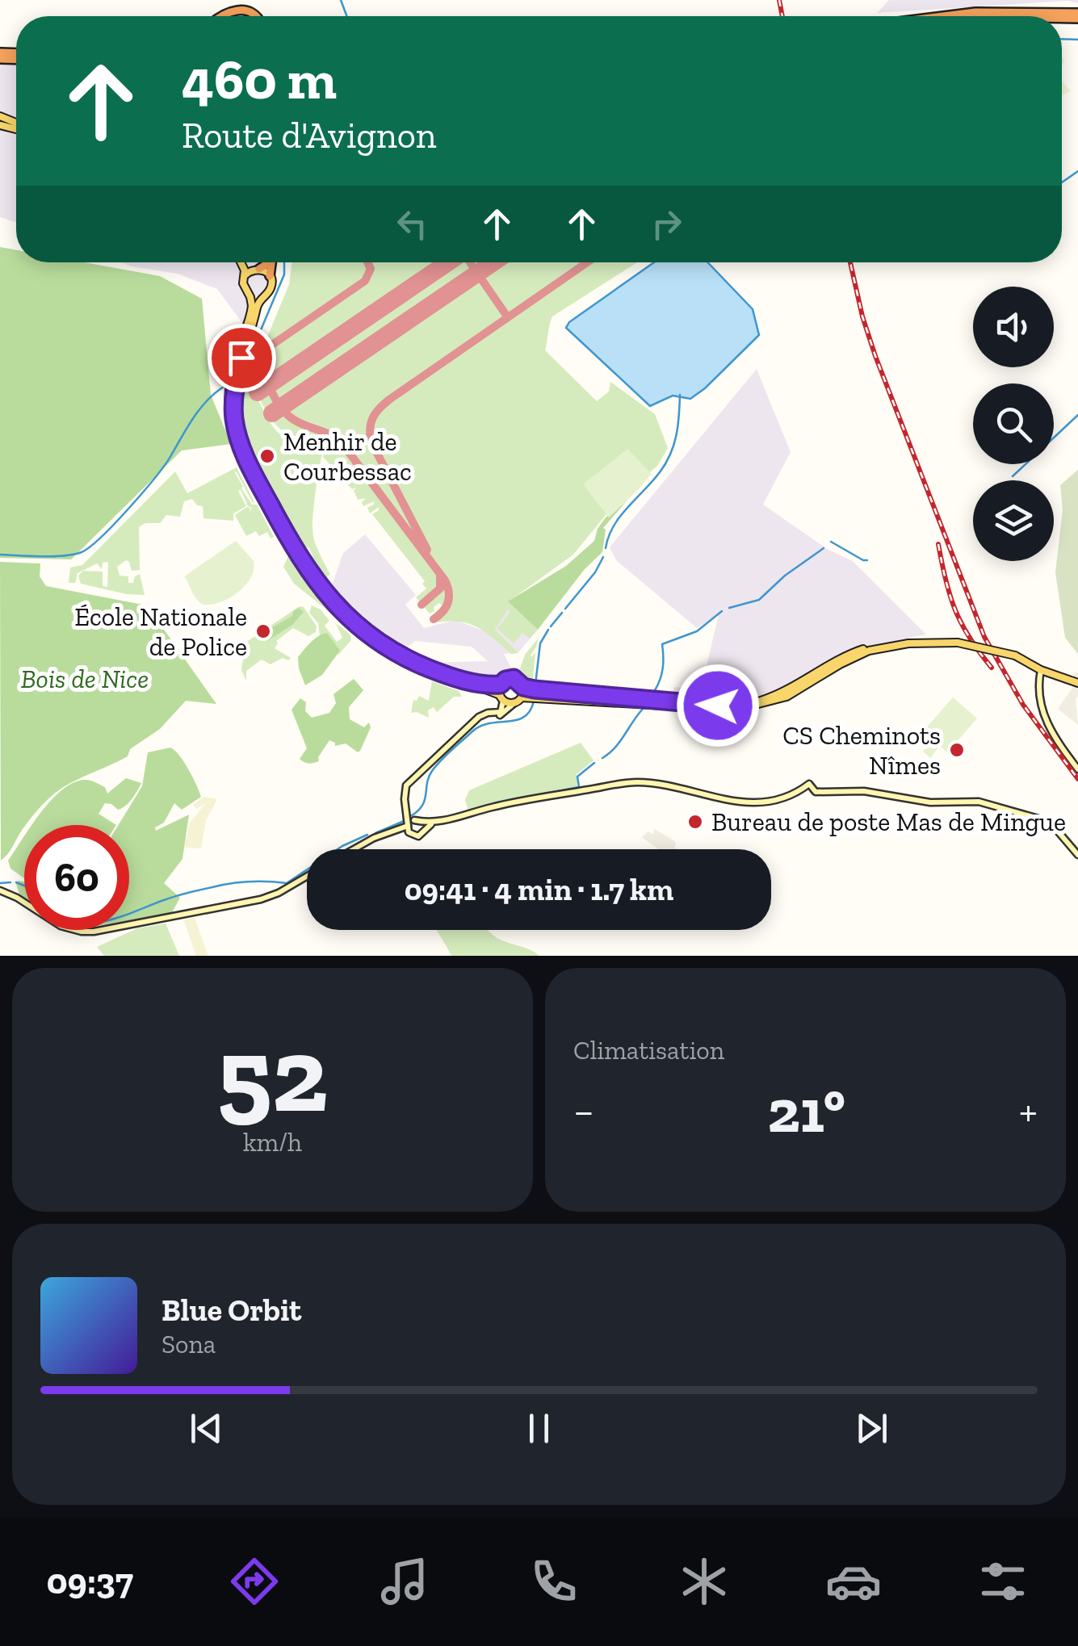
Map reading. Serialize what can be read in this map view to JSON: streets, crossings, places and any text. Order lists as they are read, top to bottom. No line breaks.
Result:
{"parks":["Bois de Nice"],"places":["Menhir de Courbessac","École Nationale de Police","CS Cheminots Nîmes","Bureau de poste Mas de Mingue"],"page":{"turn":["460 m","Route d'Avignon"],"limit":"60","trip":"09:41 · 4 min · 1.7 km","tile":[["52","km/h"],"Climatisation"],"heat":["−","21°","+"],"song":["Blue Orbit","Sona"],"tabs":"09:37"}}
